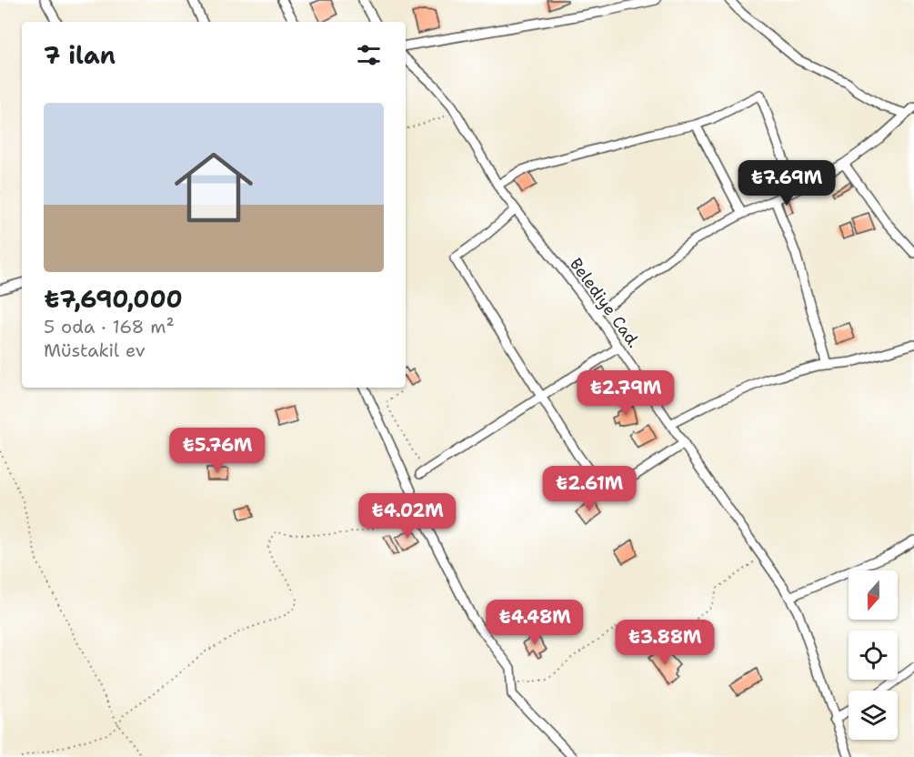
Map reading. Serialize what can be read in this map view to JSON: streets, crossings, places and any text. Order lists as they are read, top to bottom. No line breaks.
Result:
{"streets":{"street":["Belediye Cad."]},"north":"bottom","page":{"heading":"7 ilan","list":[{"name":"₺7,690,000","note":"5 oda · 168 m² · Müstakil ev"}],"price":["₺7.69M","₺2.79M","₺5.76M","₺2.61M","₺4.02M","₺4.48M","₺3.88M"]}}
